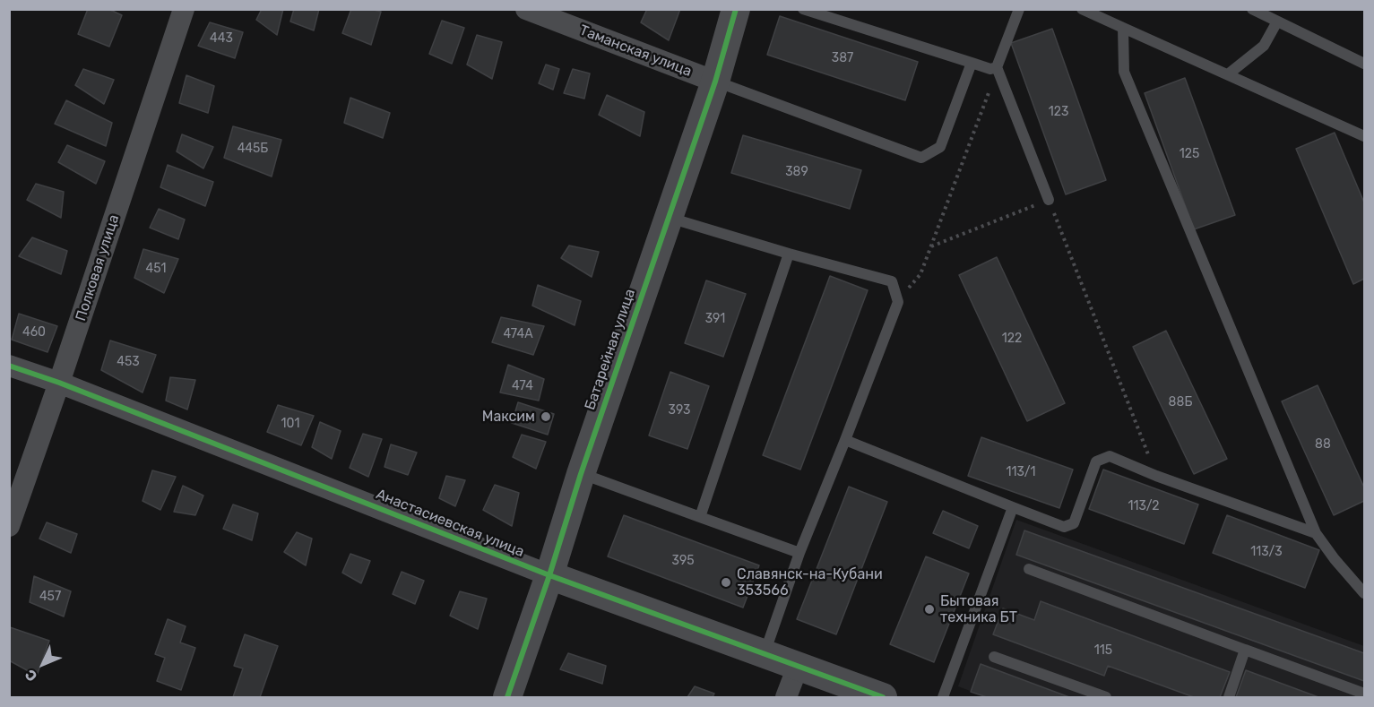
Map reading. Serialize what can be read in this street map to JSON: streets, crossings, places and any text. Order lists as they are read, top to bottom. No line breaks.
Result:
{"streets":{"street":["Таманская улица","Полковая улица","Батарейная улица","Анастасиевская улица"]},"crossings":[["Таманская улица","Батарейная улица"],["Полковая улица","Анастасиевская улица"],["Батарейная улица","Анастасиевская улица"]],"places":["Максим","Славянск-на-Кубани 353566","Бытовая техника БТ"],"house_numbers":["443","387","123","445Б","125","389","451","391","460","474А","122","453","474","88Б","393","101","88","113/1","113/2","113/3","395","457","115"],"north":"bottom left"}
